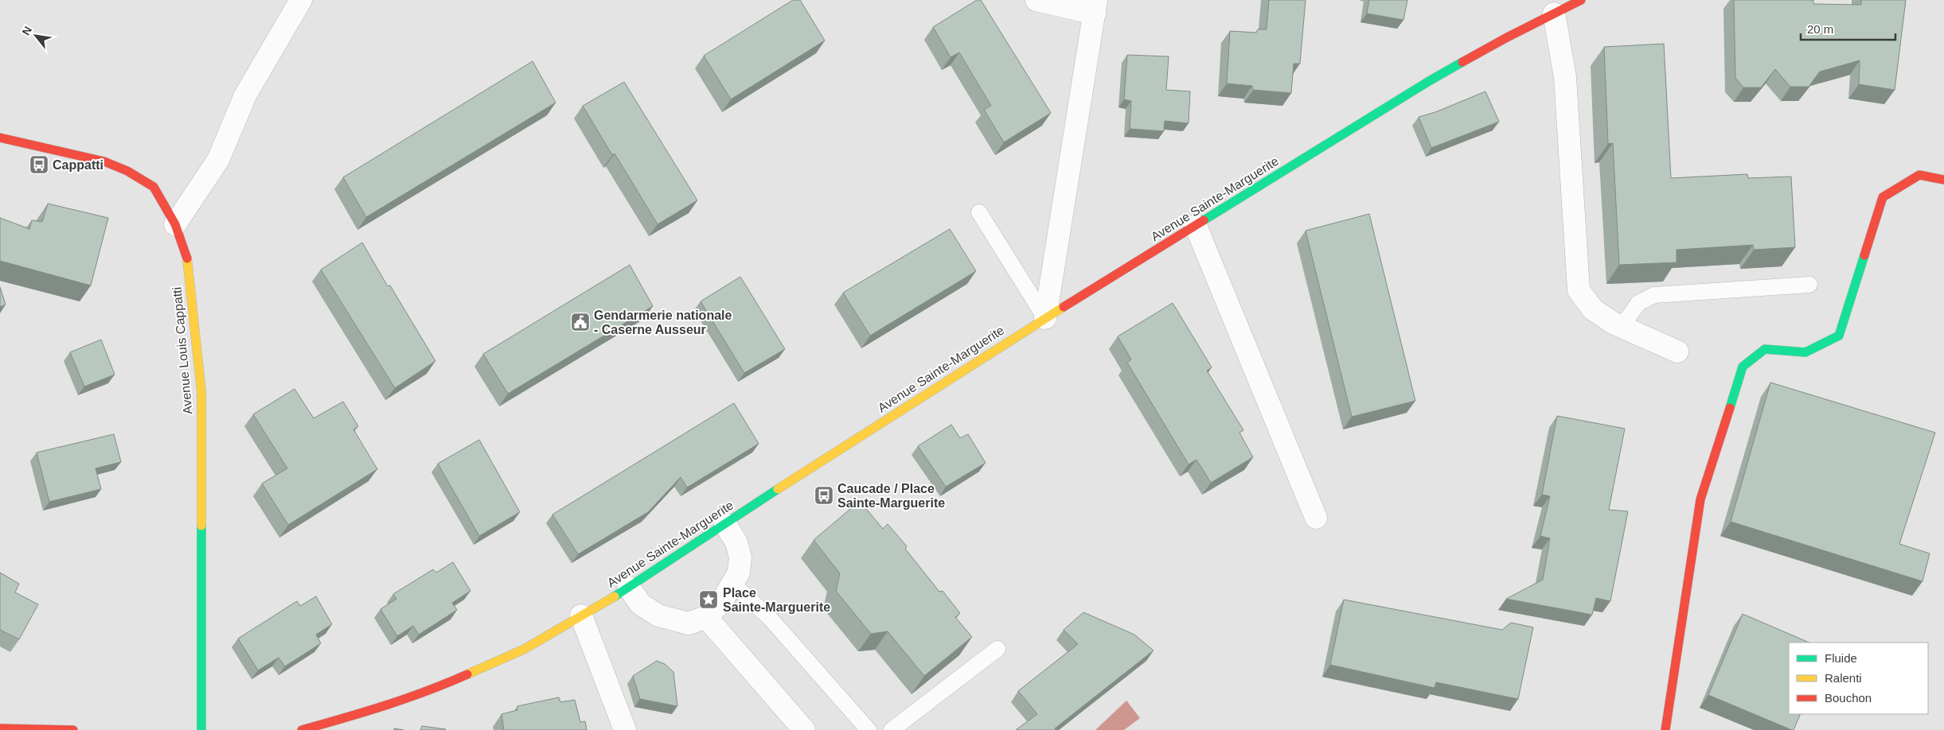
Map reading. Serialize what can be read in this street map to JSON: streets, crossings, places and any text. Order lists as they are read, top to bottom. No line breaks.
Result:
{"streets":{"street":["Avenue Sainte-Marguerite","Avenue Louis Cappatti"]},"places":{"bus stop":["Cappatti","Caucade / Place Sainte-Marguerite"],"public building":["Gendarmerie nationale - Caserne Ausseur"],"place":["Place Sainte-Marguerite"]},"legend":["Fluide","Ralenti","Bouchon"],"scale_bar":"20 m","north":"top left"}
